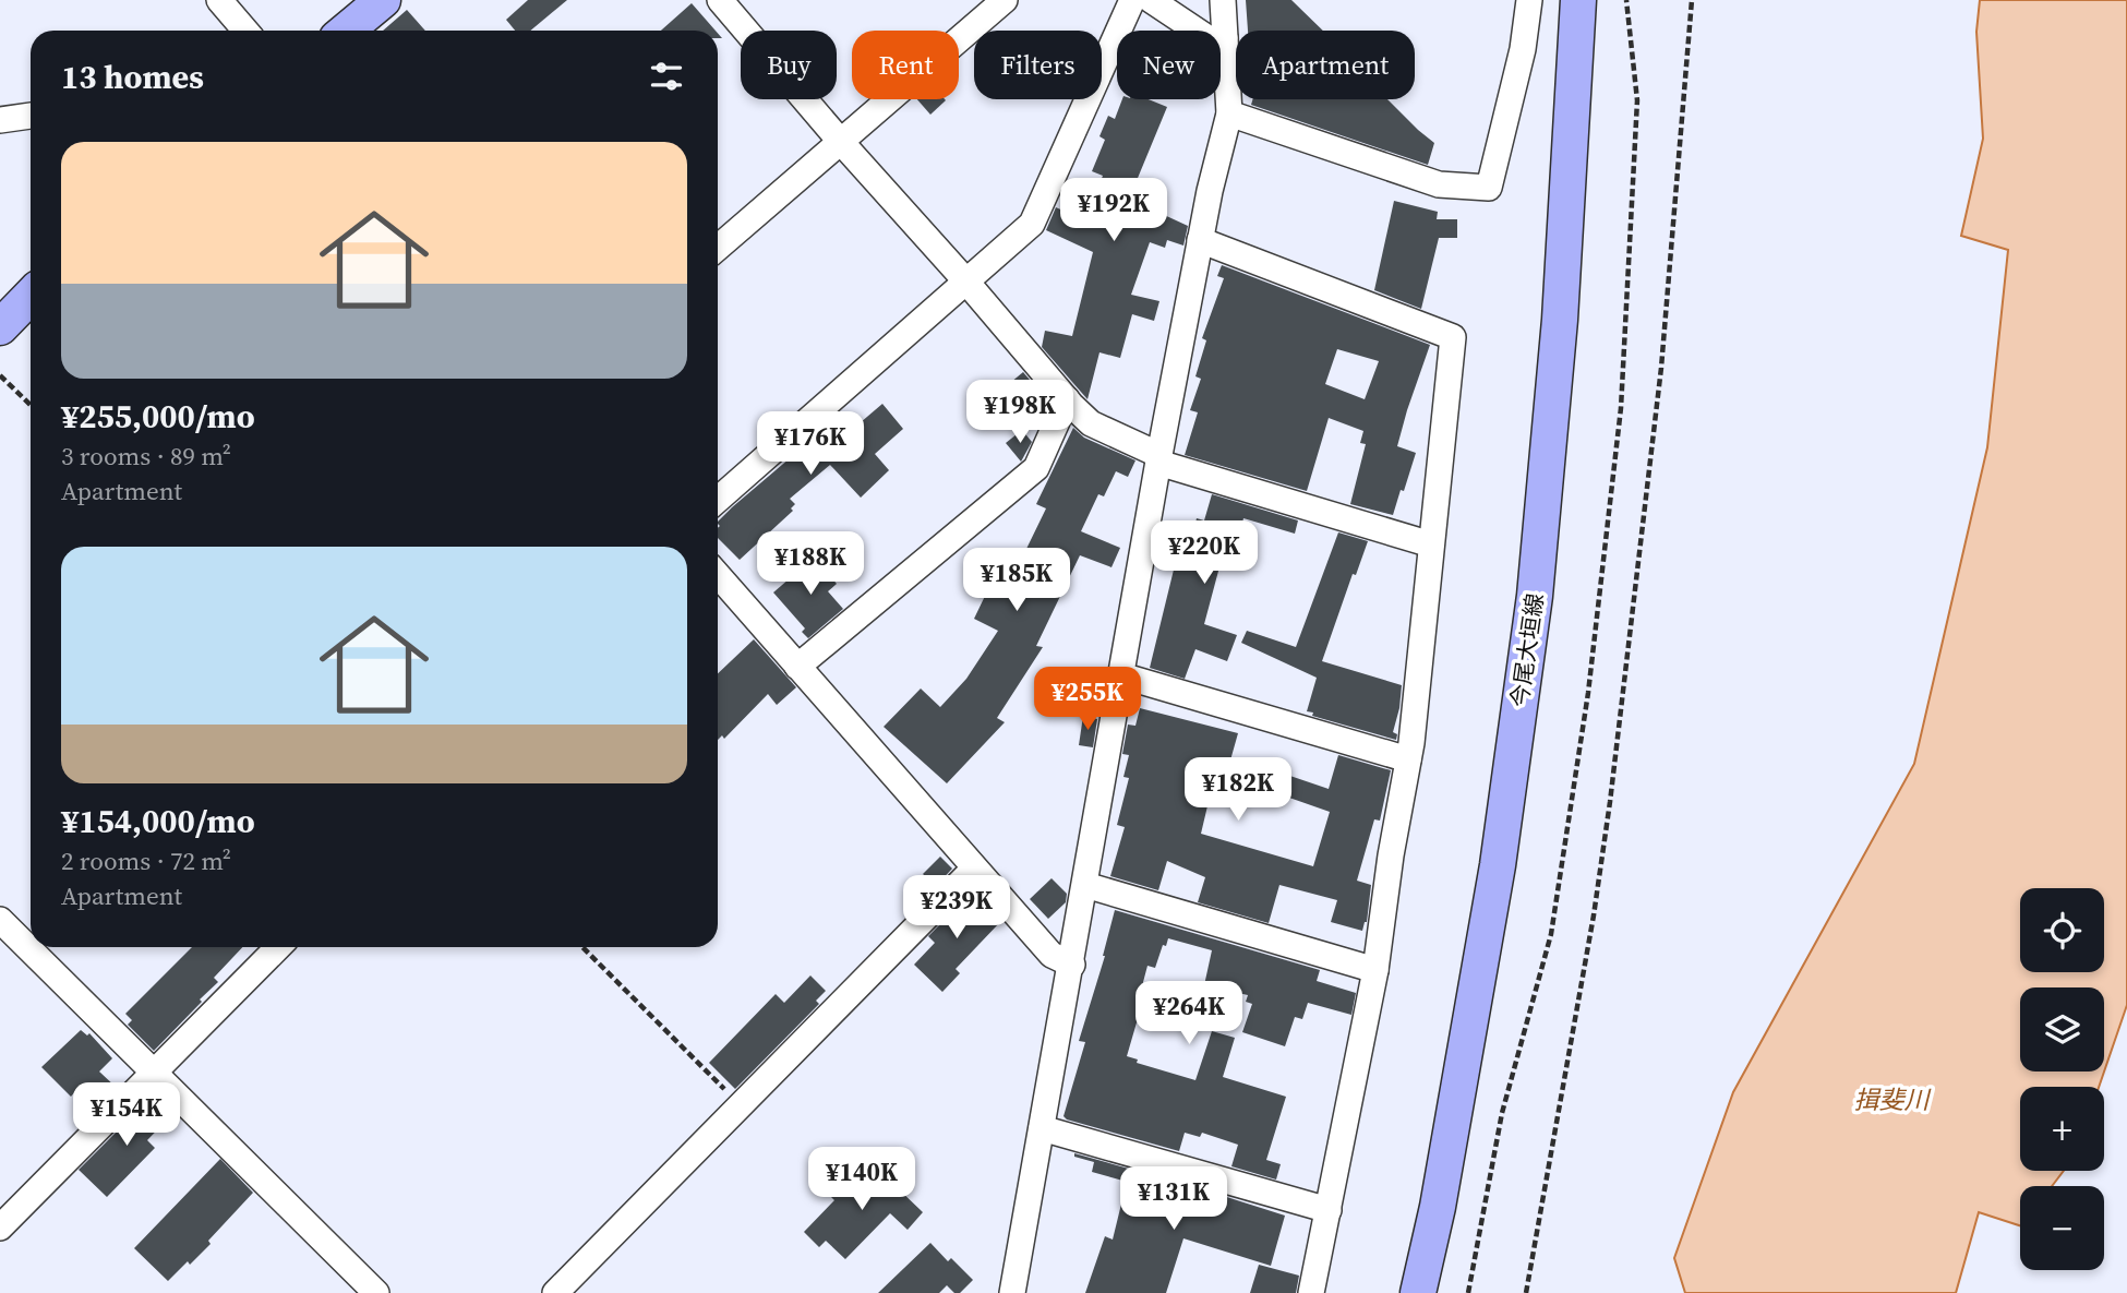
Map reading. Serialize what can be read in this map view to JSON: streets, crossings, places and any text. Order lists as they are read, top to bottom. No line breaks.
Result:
{"streets":{"main road":["今尾大垣線"]},"water":["揖斐川"],"page":{"chip":["Buy","Rent","Filters","New","Apartment"],"heading":"13 homes","list":[{"name":"¥255,000/mo","note":"3 rooms · 89 m² · Apartment"},{"name":"¥154,000/mo","note":"2 rooms · 72 m² · Apartment"}],"price":["¥192K","¥198K","¥176K","¥220K","¥188K","¥185K","¥255K","¥182K","¥239K","¥264K","¥154K","¥140K","¥131K"],"map_buttons":["+","−"]}}
